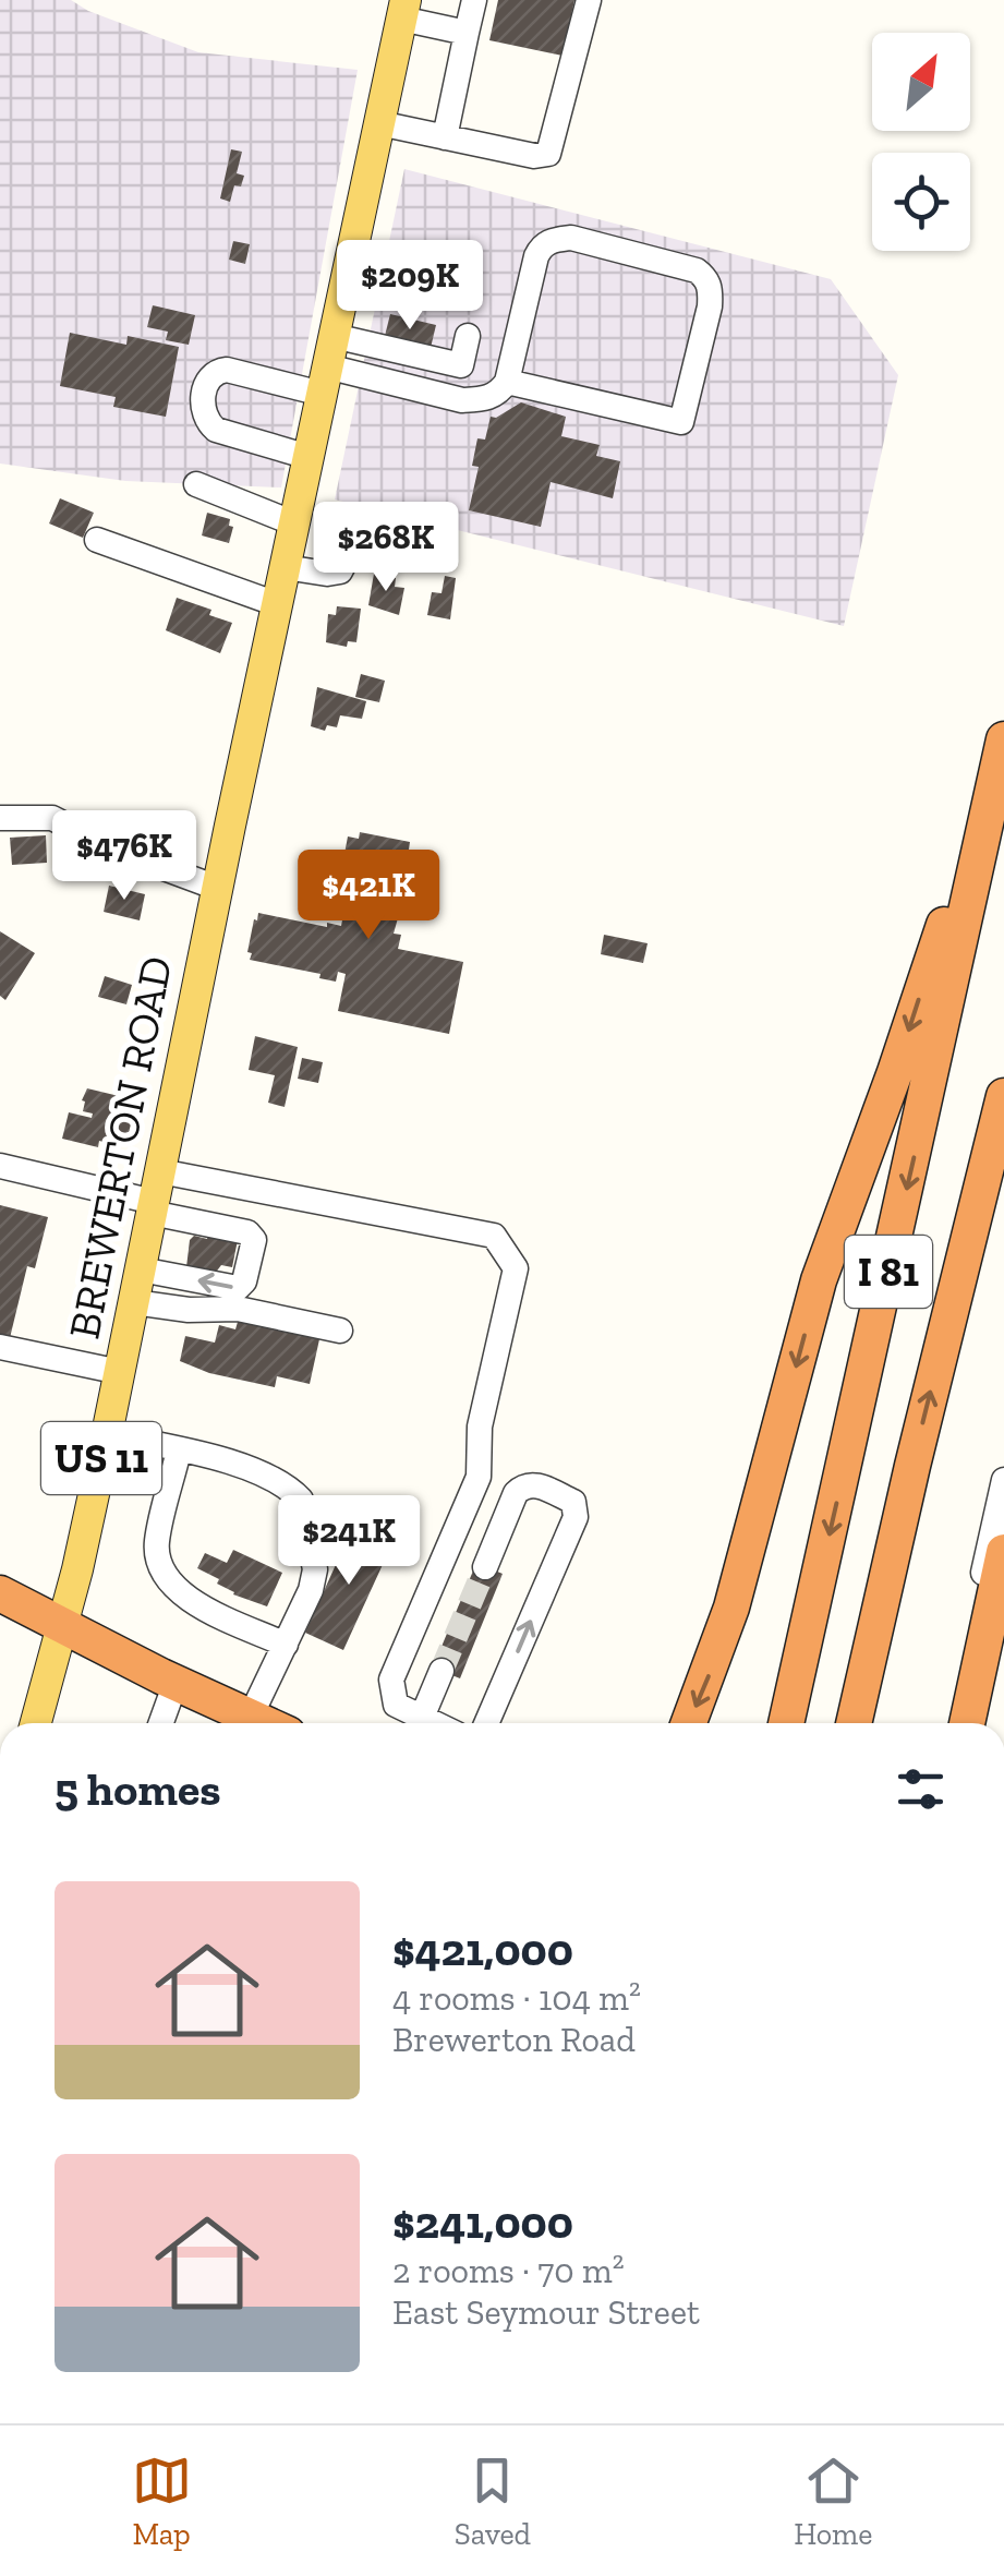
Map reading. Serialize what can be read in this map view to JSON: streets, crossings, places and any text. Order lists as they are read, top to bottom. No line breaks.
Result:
{"streets":{"highway":["I 81"],"main road":["BREWERTON ROAD","US 11"]},"north":"top right","page":{"price":["$209K","$268K","$476K","$421K","$241K"],"heading":"5 homes","list":[{"name":"$421,000","note":"4 rooms · 104 m² · Brewerton Road"},{"name":"$241,000","note":"2 rooms · 70 m² · East Seymour Street"}],"tabs":["Map","Saved","Home"]}}
